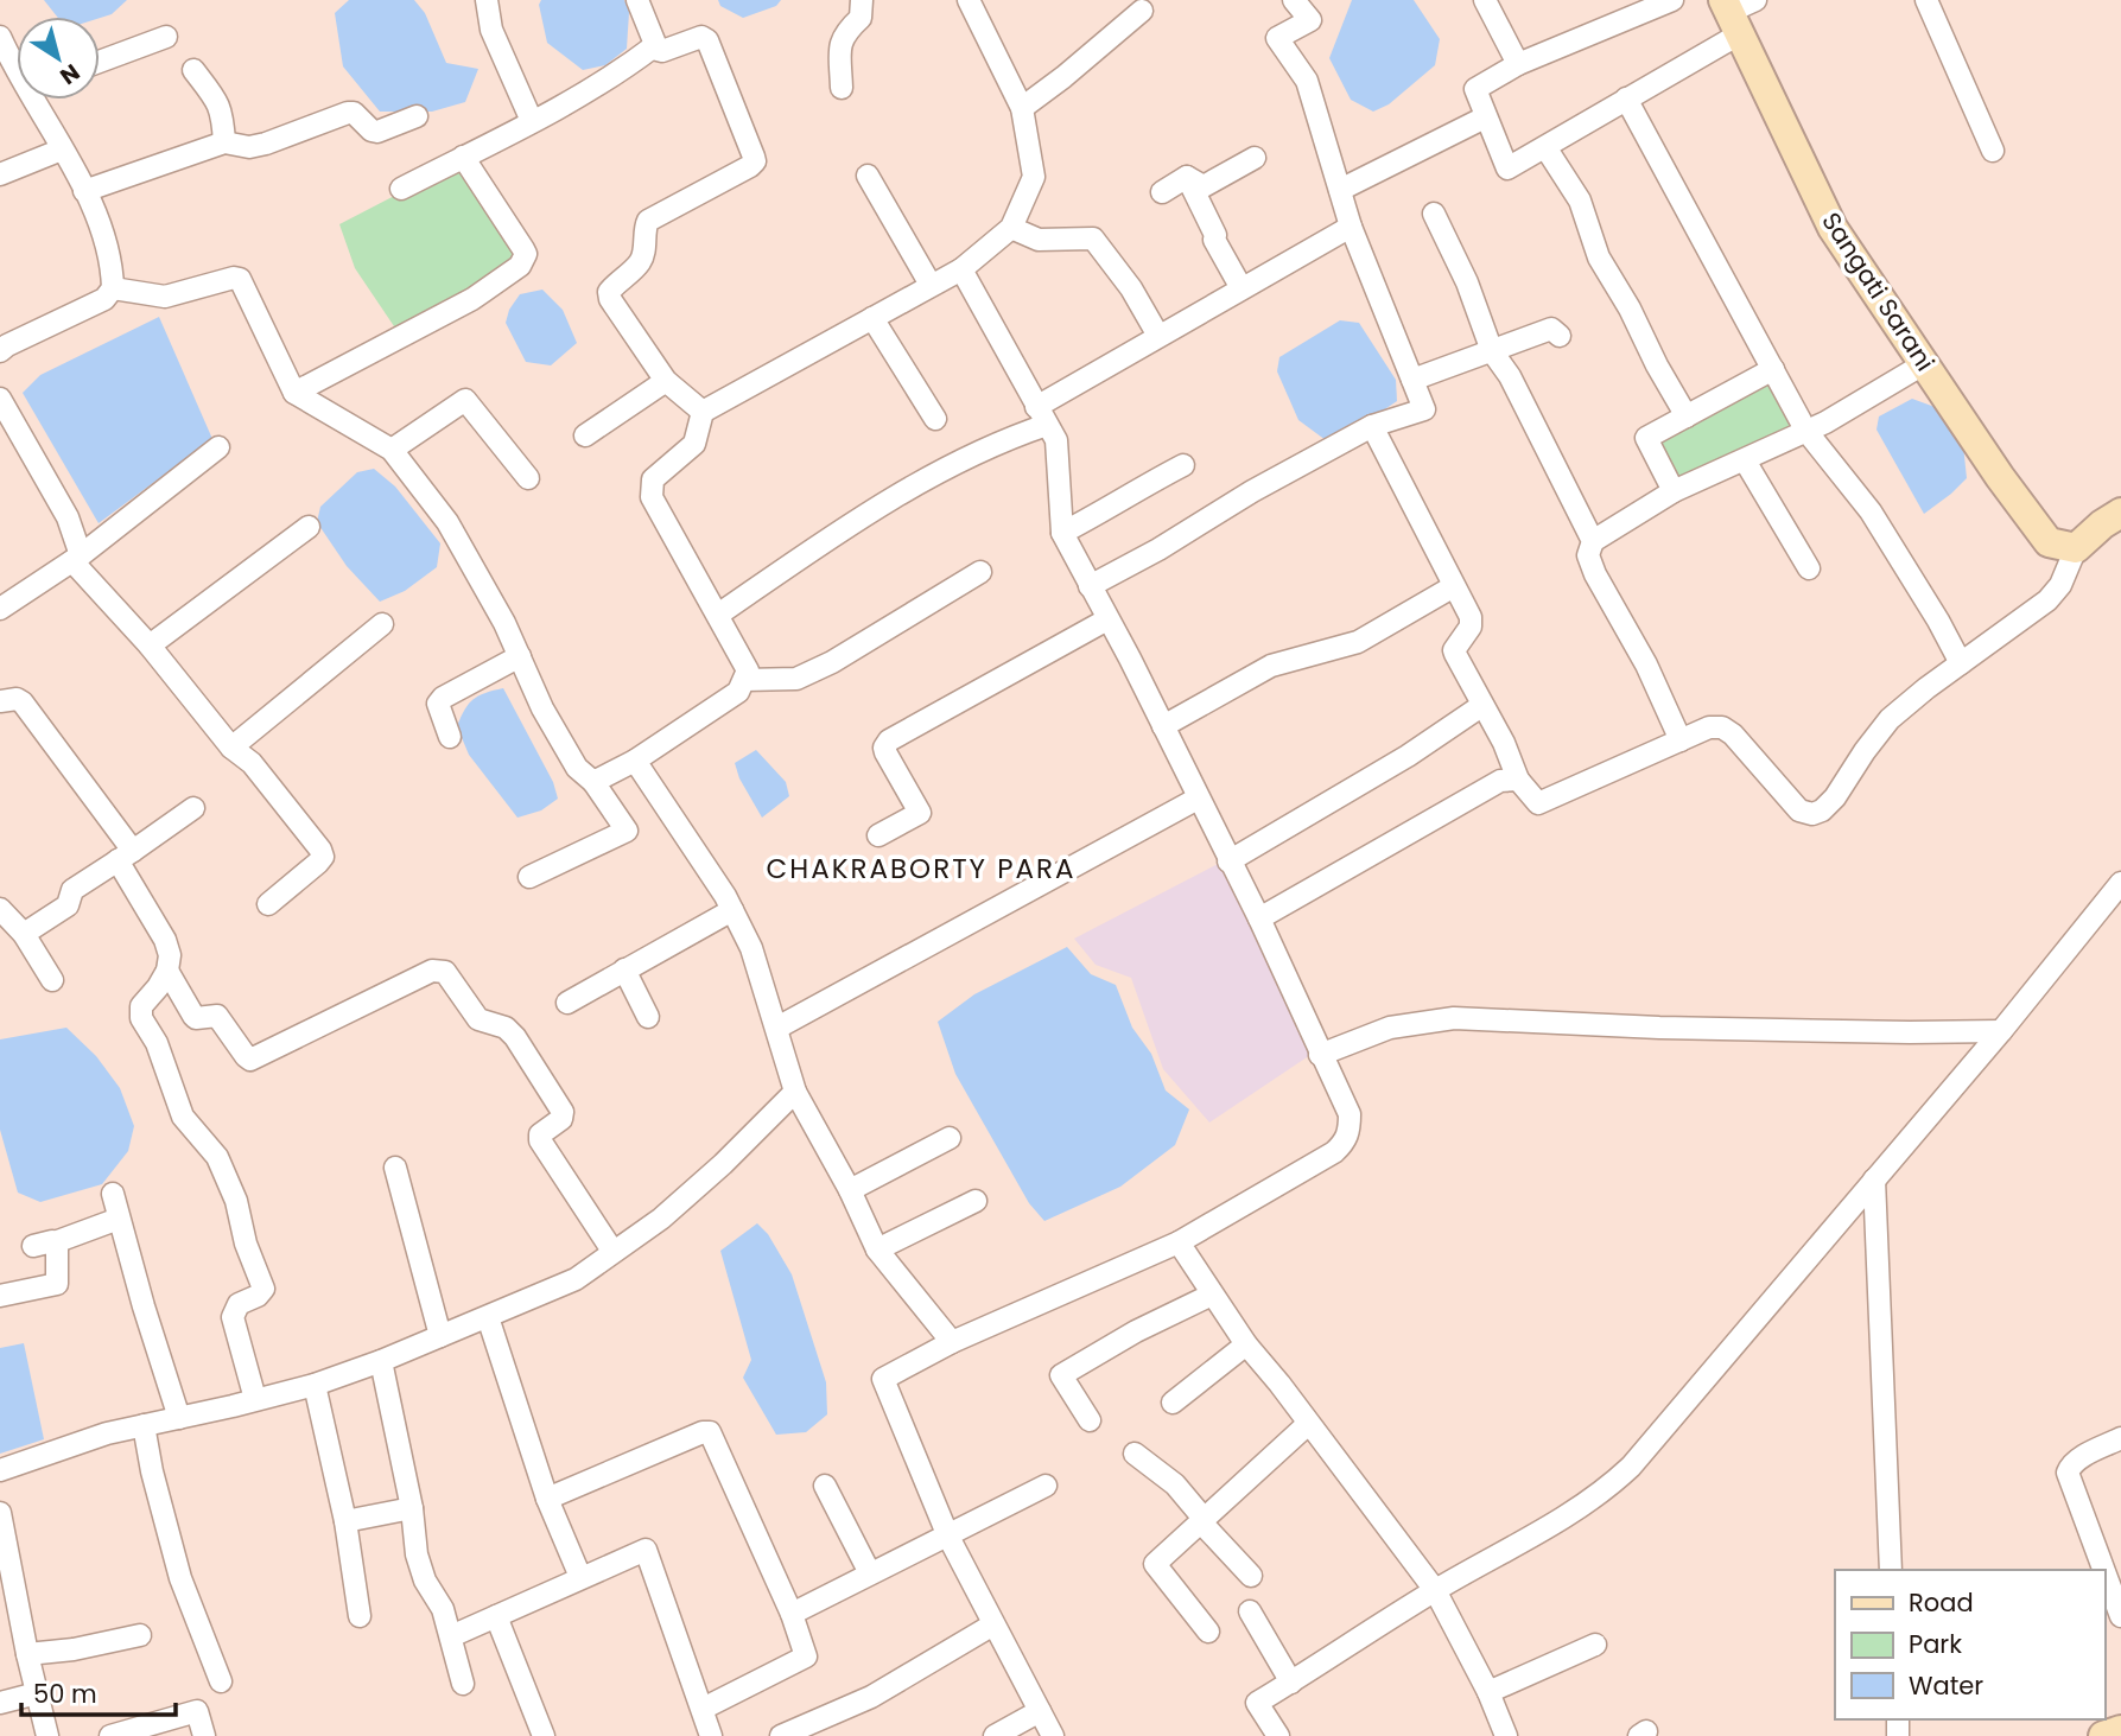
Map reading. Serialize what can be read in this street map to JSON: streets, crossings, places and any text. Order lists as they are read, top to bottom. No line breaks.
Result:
{"streets":{"street":["Sangati Sarani"]},"districts":["CHAKRABORTY PARA"],"legend":["Road","Park","Water"],"scale_bar":"50 m","north":"bottom right"}
